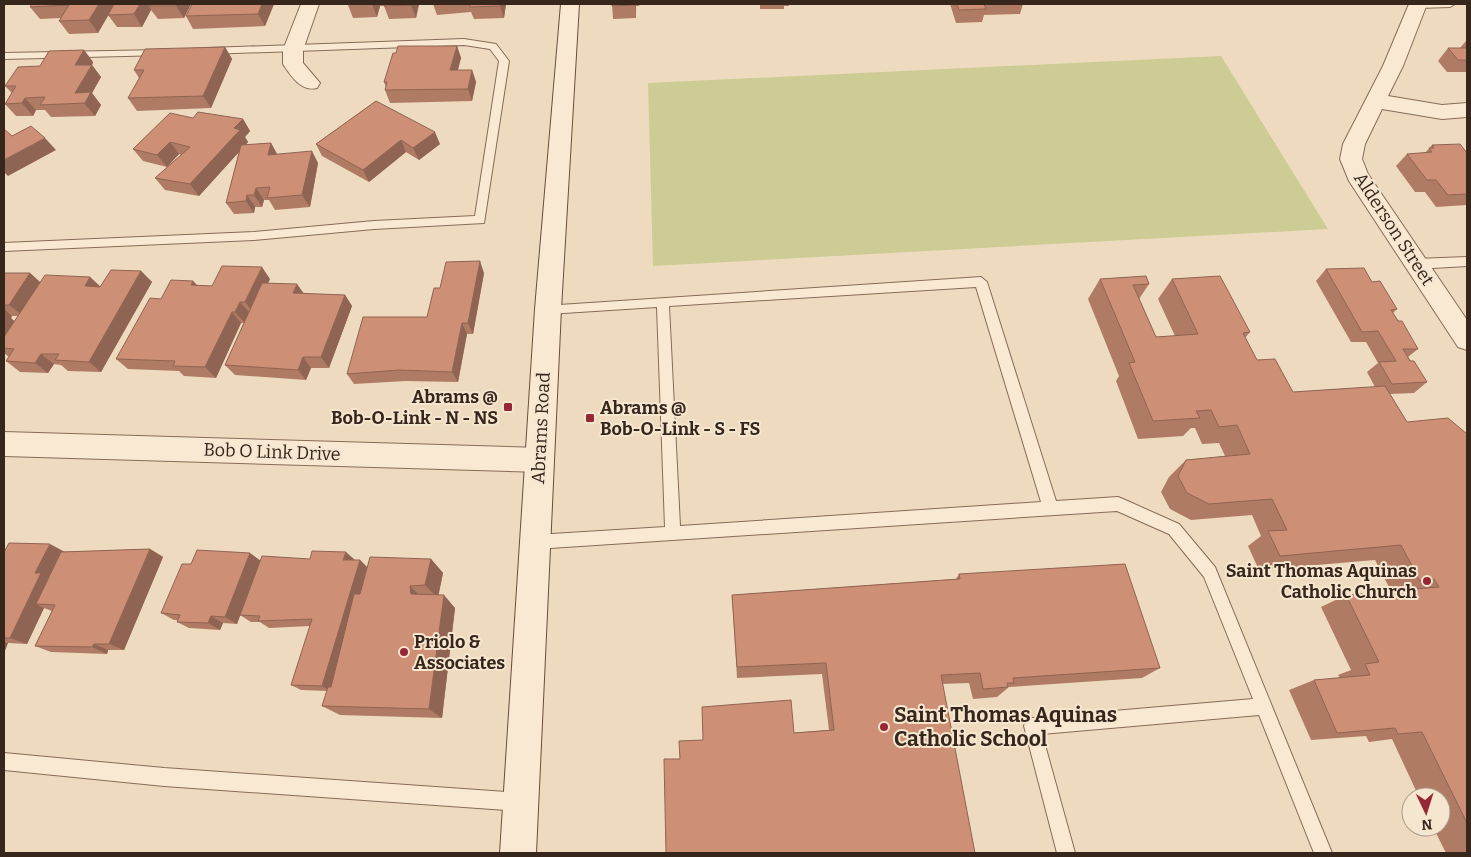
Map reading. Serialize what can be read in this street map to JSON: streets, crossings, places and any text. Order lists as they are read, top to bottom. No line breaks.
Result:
{"streets":{"street":["Alderson Street","Abrams Road","Bob O Link Drive"]},"crossings":[["Abrams Road","Bob O Link Drive"]],"places":{"transit":["Abrams @ Bob-O-Link - N - NS","Abrams @ Bob-O-Link - S - FS"],"other":["Saint Thomas Aquinas Catholic Church","Priolo & Associates","Saint Thomas Aquinas Catholic School"]},"north":"bottom"}
